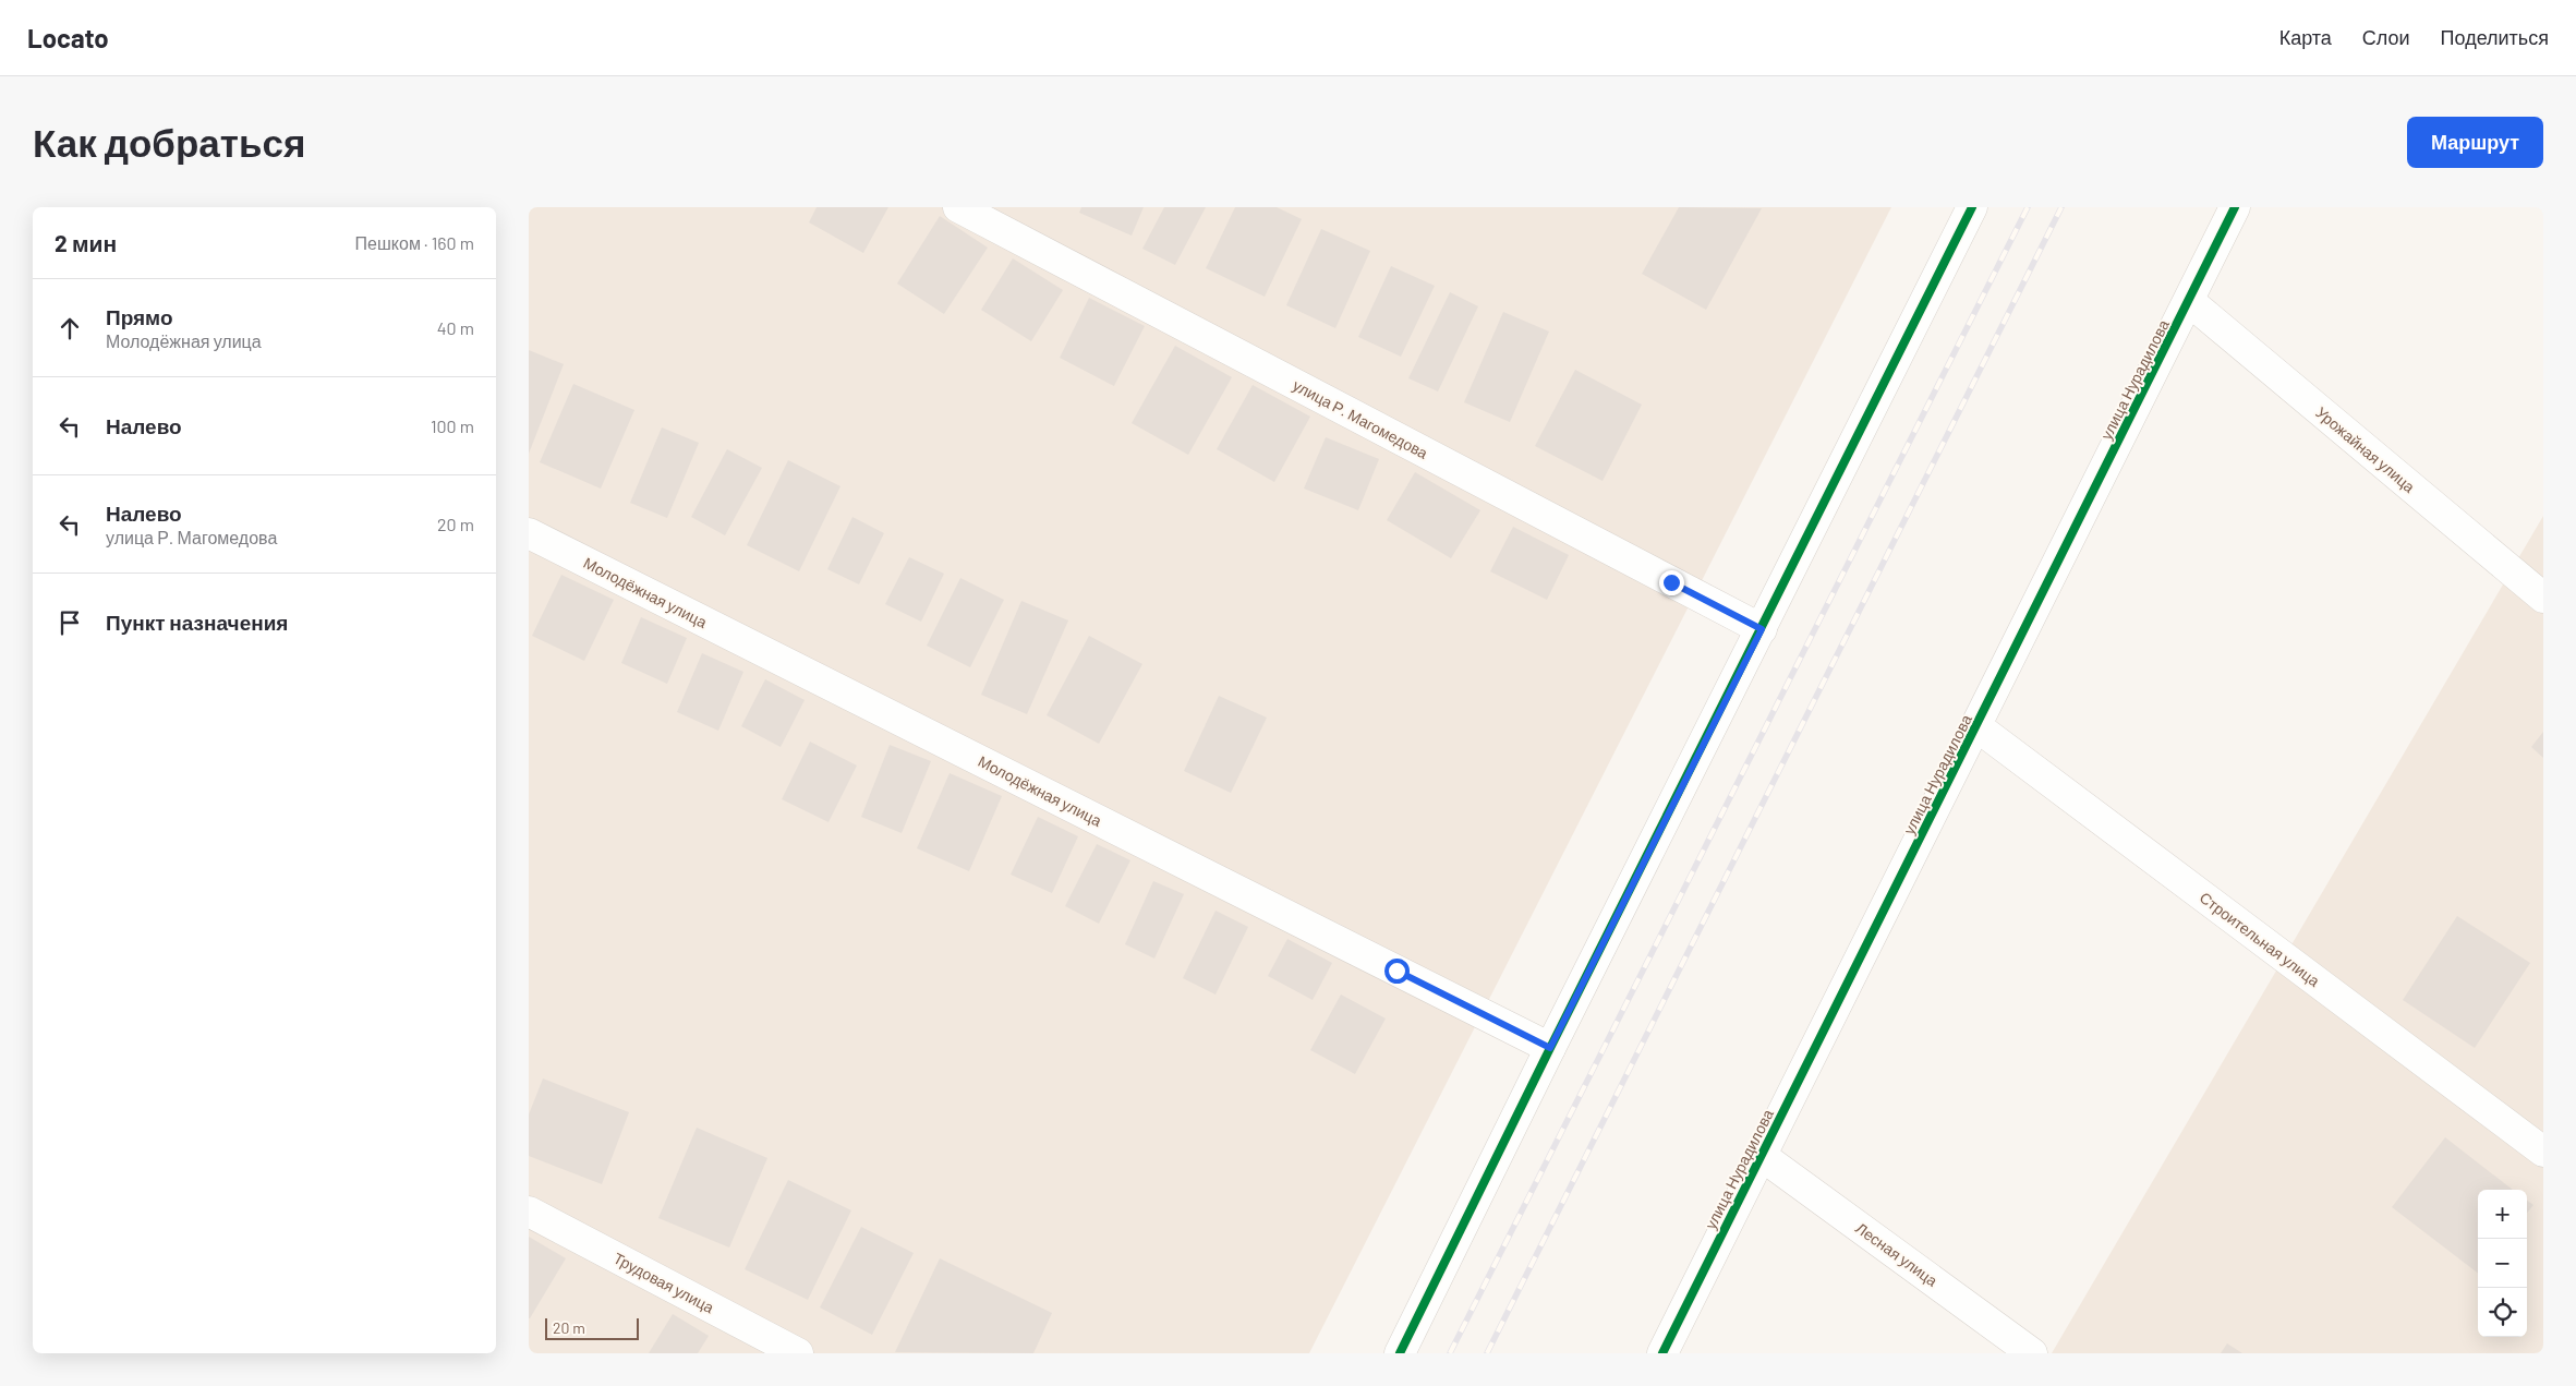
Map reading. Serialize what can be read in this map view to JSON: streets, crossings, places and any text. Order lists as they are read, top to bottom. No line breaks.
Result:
{"streets":{"street":["улица Нурадилова","улица Р. Магомедова","Урожайная улица","Молодёжная улица","Строительная улица","Лесная улица","Трудовая улица"]},"crossings":[["улица Нурадилова","Урожайная улица"],["улица Нурадилова","Строительная улица"],["улица Нурадилова","Лесная улица"]],"scale_bar":"20 m","page":{"header":"Locato","nav":["Карта","Слои","Поделиться"],"buttons":"Маршрут","title":"Как добраться","heading":["2 мин","Пешком · 160 m"],"list":[["Прямо","Молодёжная улица","40 m"],["Налево","100 m"],["Налево","улица Р. Магомедова","20 m"],"Пункт назначения"],"map_buttons":["+","−"],"scale":"20 m"}}
